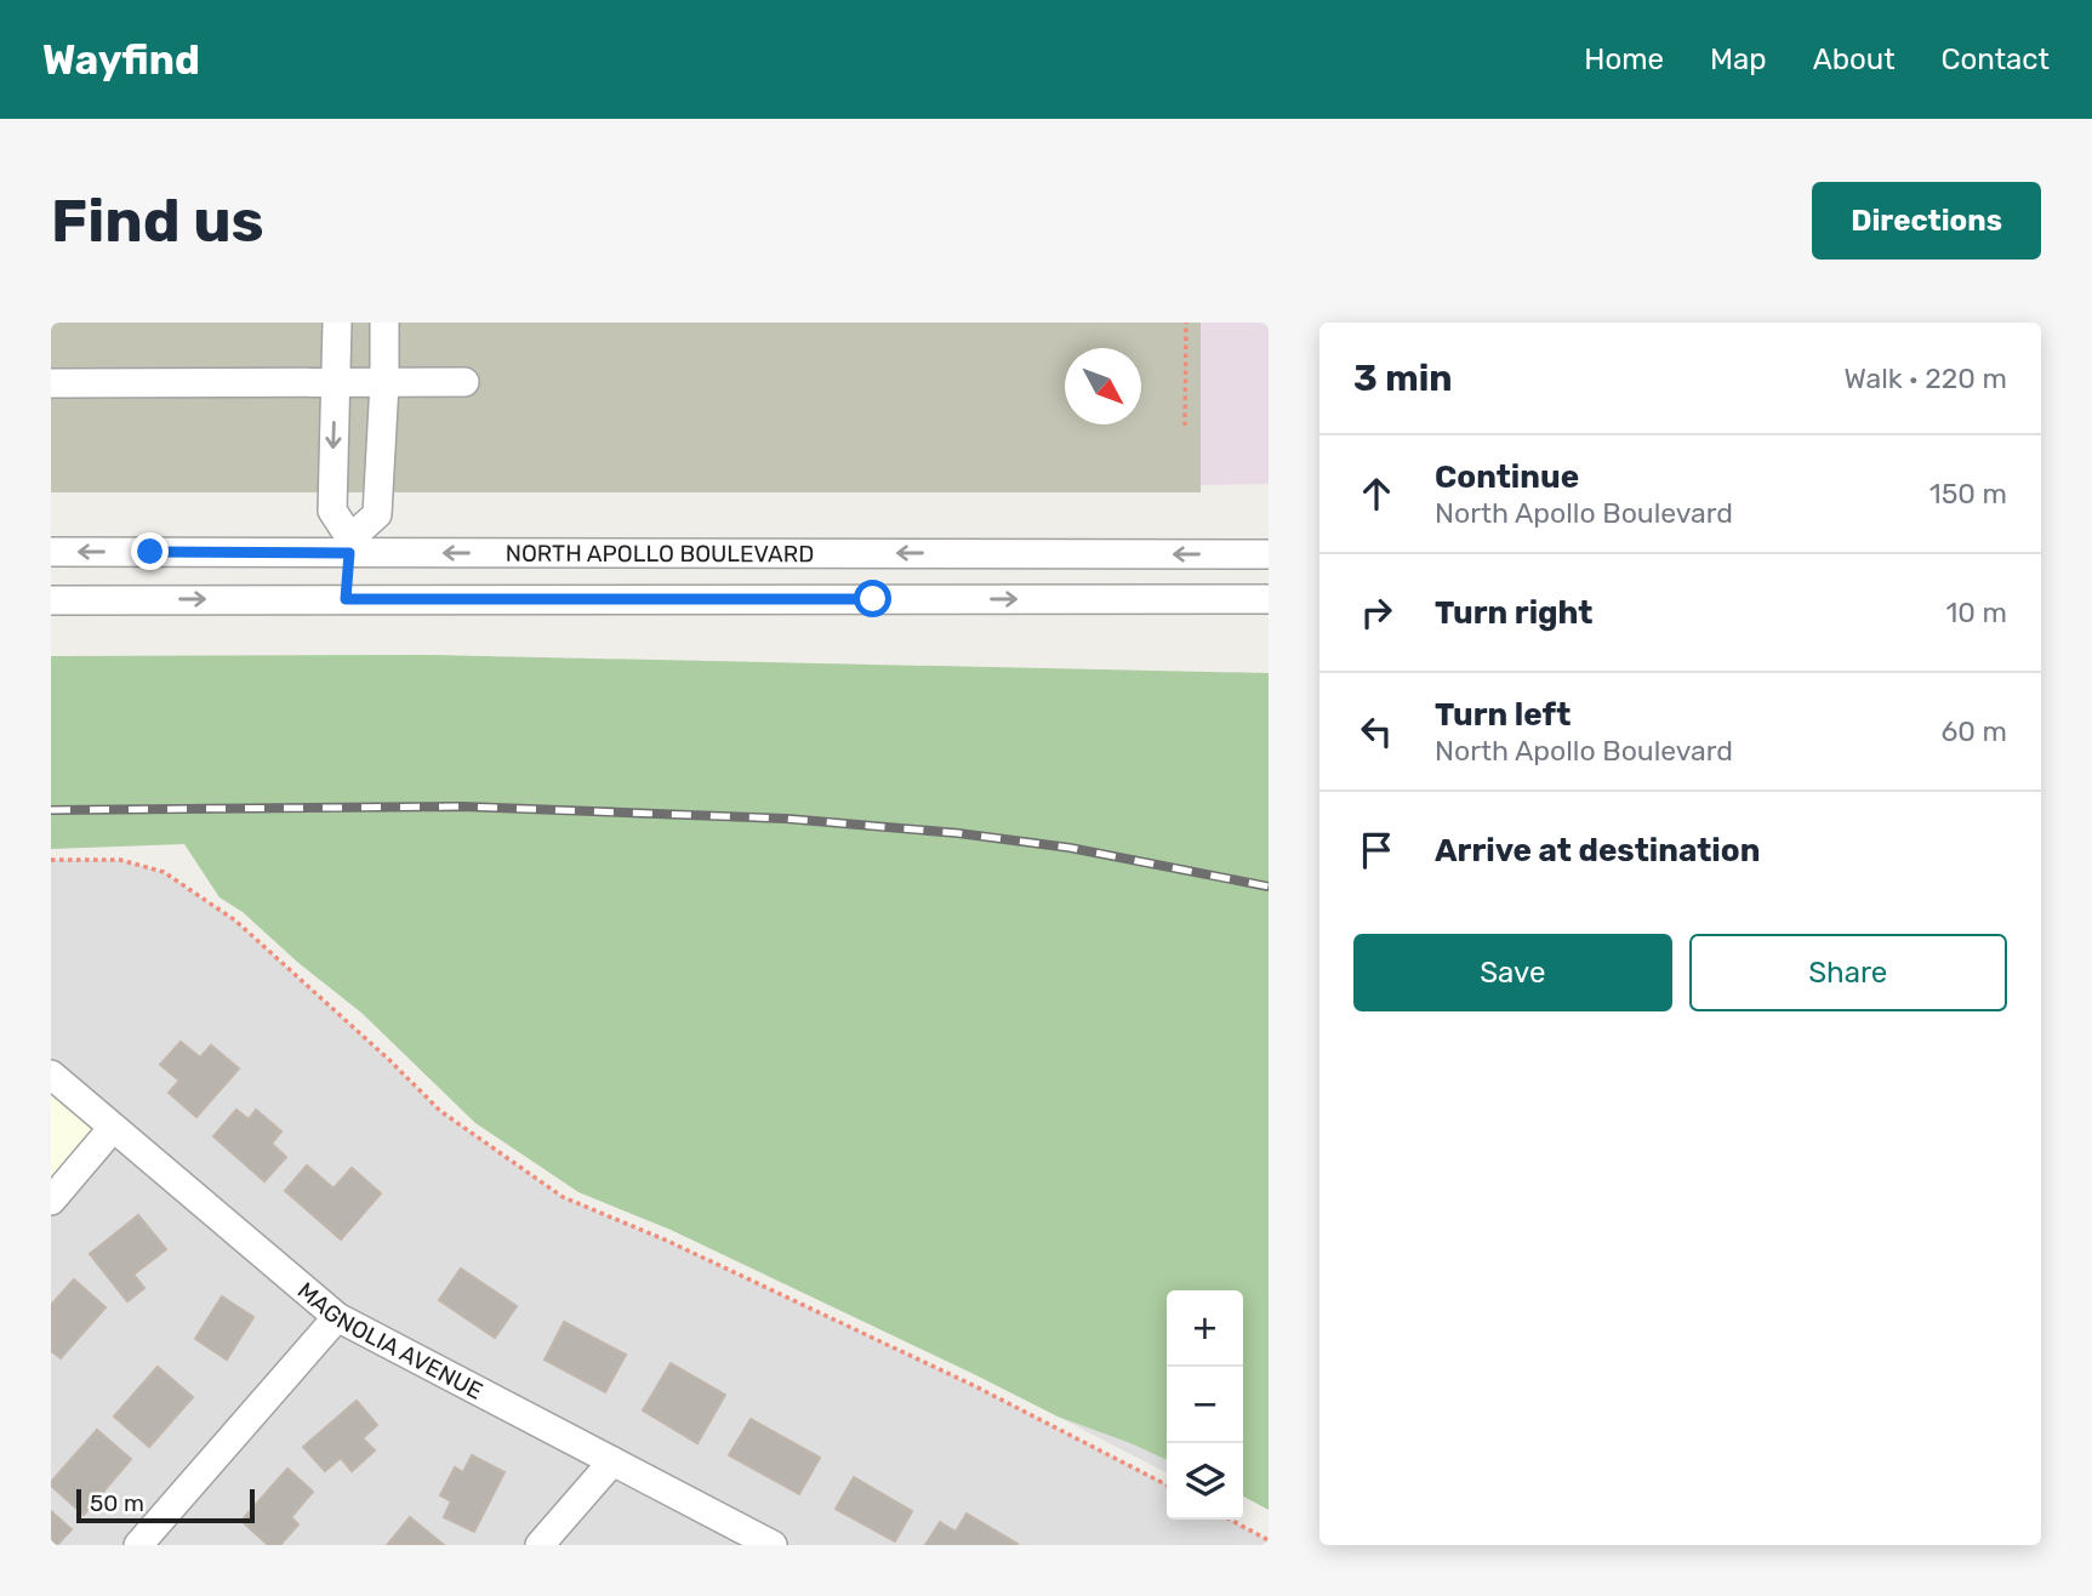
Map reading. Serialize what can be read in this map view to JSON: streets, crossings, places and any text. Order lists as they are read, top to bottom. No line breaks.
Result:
{"streets":{"street":["NORTH APOLLO BOULEVARD","MAGNOLIA AVENUE"]},"scale_bar":"50 m","north":"bottom right","page":{"header":"Wayfind","nav":["Home","Map","About","Contact"],"buttons":["Directions",["Save","Share"]],"title":"Find us","heading":["3 min","Walk · 220 m"],"list":[["Continue","North Apollo Boulevard","150 m"],["Turn right","10 m"],["Turn left","North Apollo Boulevard","60 m"],"Arrive at destination"],"map_buttons":["+","−"],"scale":"50 m"}}
